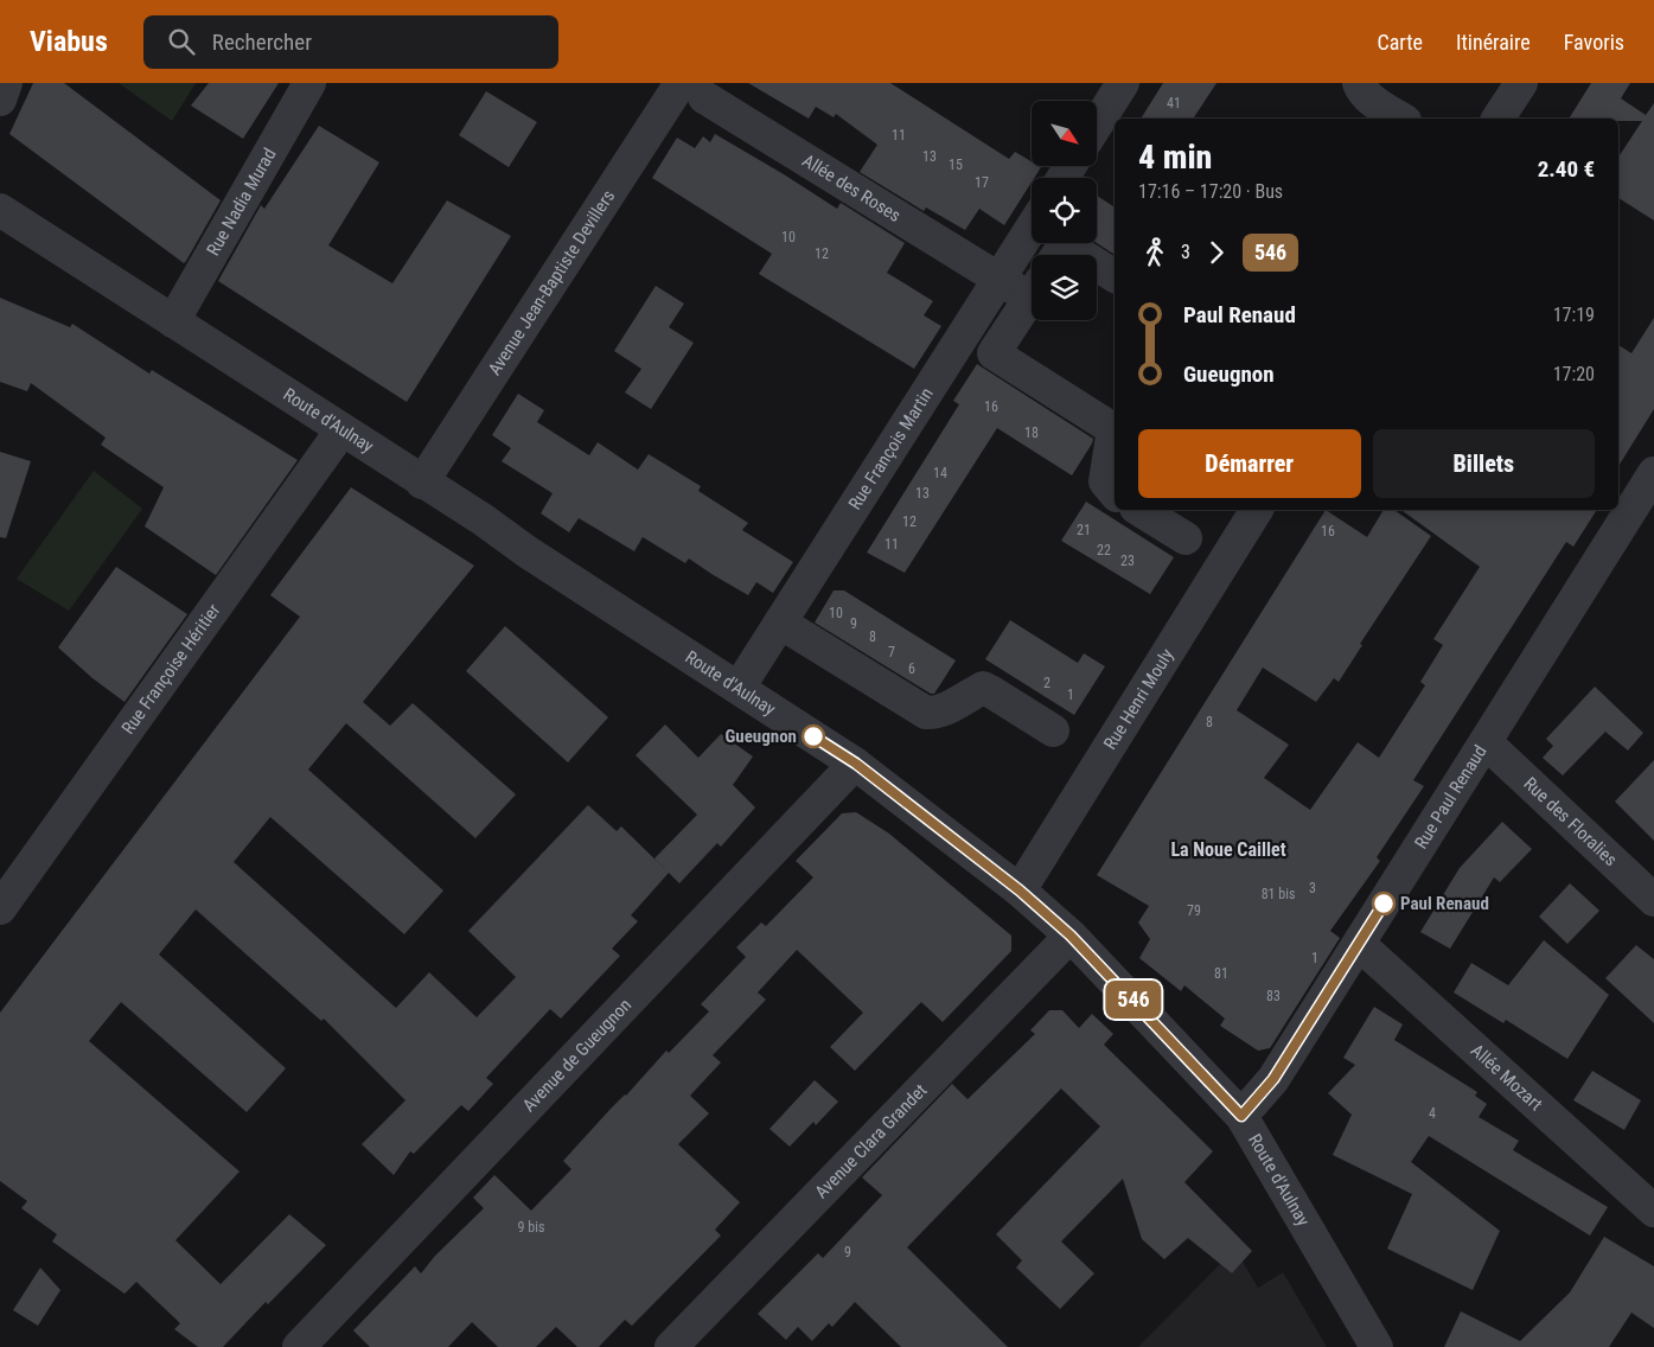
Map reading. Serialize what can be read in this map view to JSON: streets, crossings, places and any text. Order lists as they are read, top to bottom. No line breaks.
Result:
{"streets":{"street":["Allée des Roses","Rue Nadia Murad","Avenue Jean-Baptiste Devillers","Route d'Aulnay","Rue François Martin","Rue Françoise Héritier","Rue Henri Mouly","Rue Paul Renaud","Rue des Floralies","Avenue de Gueugnon","Allée Mozart","Avenue Clara Grandet"]},"crossings":[["Allée des Roses","Avenue Jean-Baptiste Devillers"],["Allée des Roses","Rue François Martin"],["Rue Nadia Murad","Route d'Aulnay"],["Avenue Jean-Baptiste Devillers","Route d'Aulnay"],["Route d'Aulnay","Rue François Martin"],["Route d'Aulnay","Rue Françoise Héritier"],["Route d'Aulnay","Rue Henri Mouly"],["Route d'Aulnay","Rue Paul Renaud"],["Route d'Aulnay","Avenue de Gueugnon"],["Route d'Aulnay","Avenue Clara Grandet"],["Rue Paul Renaud","Rue des Floralies"],["Rue Paul Renaud","Allée Mozart"]],"districts":["La Noue Caillet"],"places":["Gueugnon","Paul Renaud"],"lines":["bus line 546"],"house_numbers":["41","11","13","15","17","10","12","16","18","14","13","12","21","16","11","22","23","10","9","8","7","6","2","1","8","3","81 bis","79","1","81","83","4","9 bis","9"],"north":"bottom right","page":{"header":"Viabus","search":"Rechercher","nav":["Carte","Itinéraire","Favoris"],"on_map":"546","heading":["4 min","17:16 – 17:20 · Bus","2.40 €"],"legs":["3","546"],"list":[{"name":"Paul Renaud","value":"17:19"},{"name":"Gueugnon","value":"17:20"}],"buttons":["Démarrer","Billets"]}}
